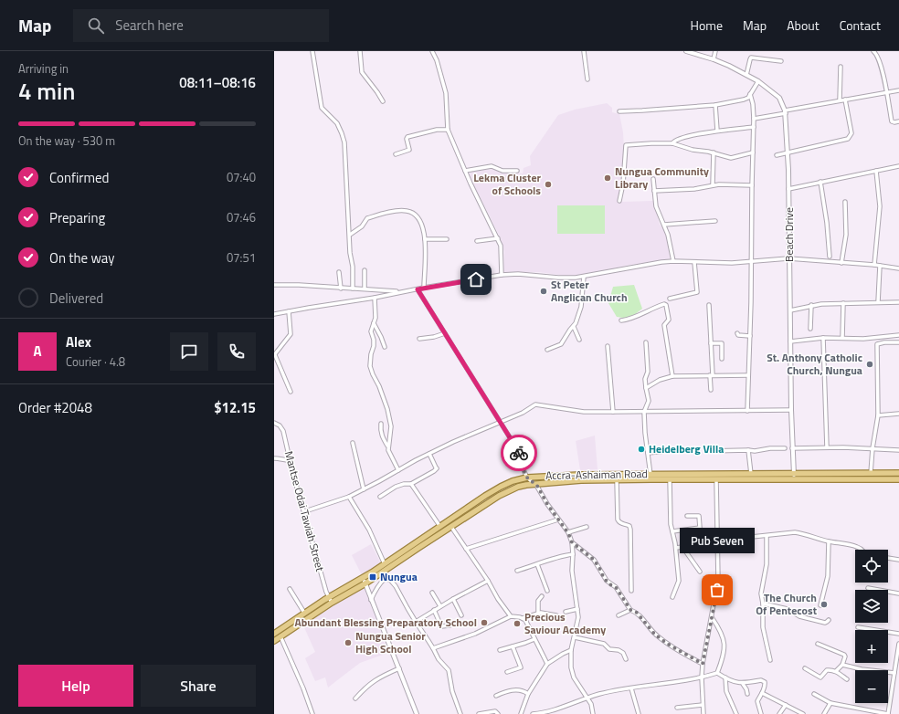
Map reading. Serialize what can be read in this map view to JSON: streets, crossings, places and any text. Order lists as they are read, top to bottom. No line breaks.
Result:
{"streets":{"main road":["Accra-Ashaiman Road"],"street":["Beach Drive","Mantse Odai Tawiah Street"]},"crossings":[["Beach Drive","Accra-Ashaiman Road"],["Accra-Ashaiman Road","Mantse Odai Tawiah Street"]],"places":{"other":["Nungua Community Library","Lekma Cluster of Schools","St Peter Anglican Church","St. Anthony Catholic Church, Nungua","Heidelberg Villa","Pub Seven","The Church Of Pentecost","Abundant Blessing Preparatory School","Precious Saviour Academy","Nungua Senior High School"],"transit":["Nungua"]},"page":{"header":"Map","search":"Search here","nav":["Home","Map","About","Contact"],"heading":["4 min","Arriving in","08:11–08:16"],"panel":["Alex","Courier · 4.8","Order #2048","$12.15"],"bar":"On the way · 530 m","list":[["Confirmed","07:40"],["Preparing","07:46"],["On the way","07:51"],"Delivered"],"round":"A","bubble":"Pub Seven","map_buttons":["+","−"],"buttons":["Help","Share"]}}
